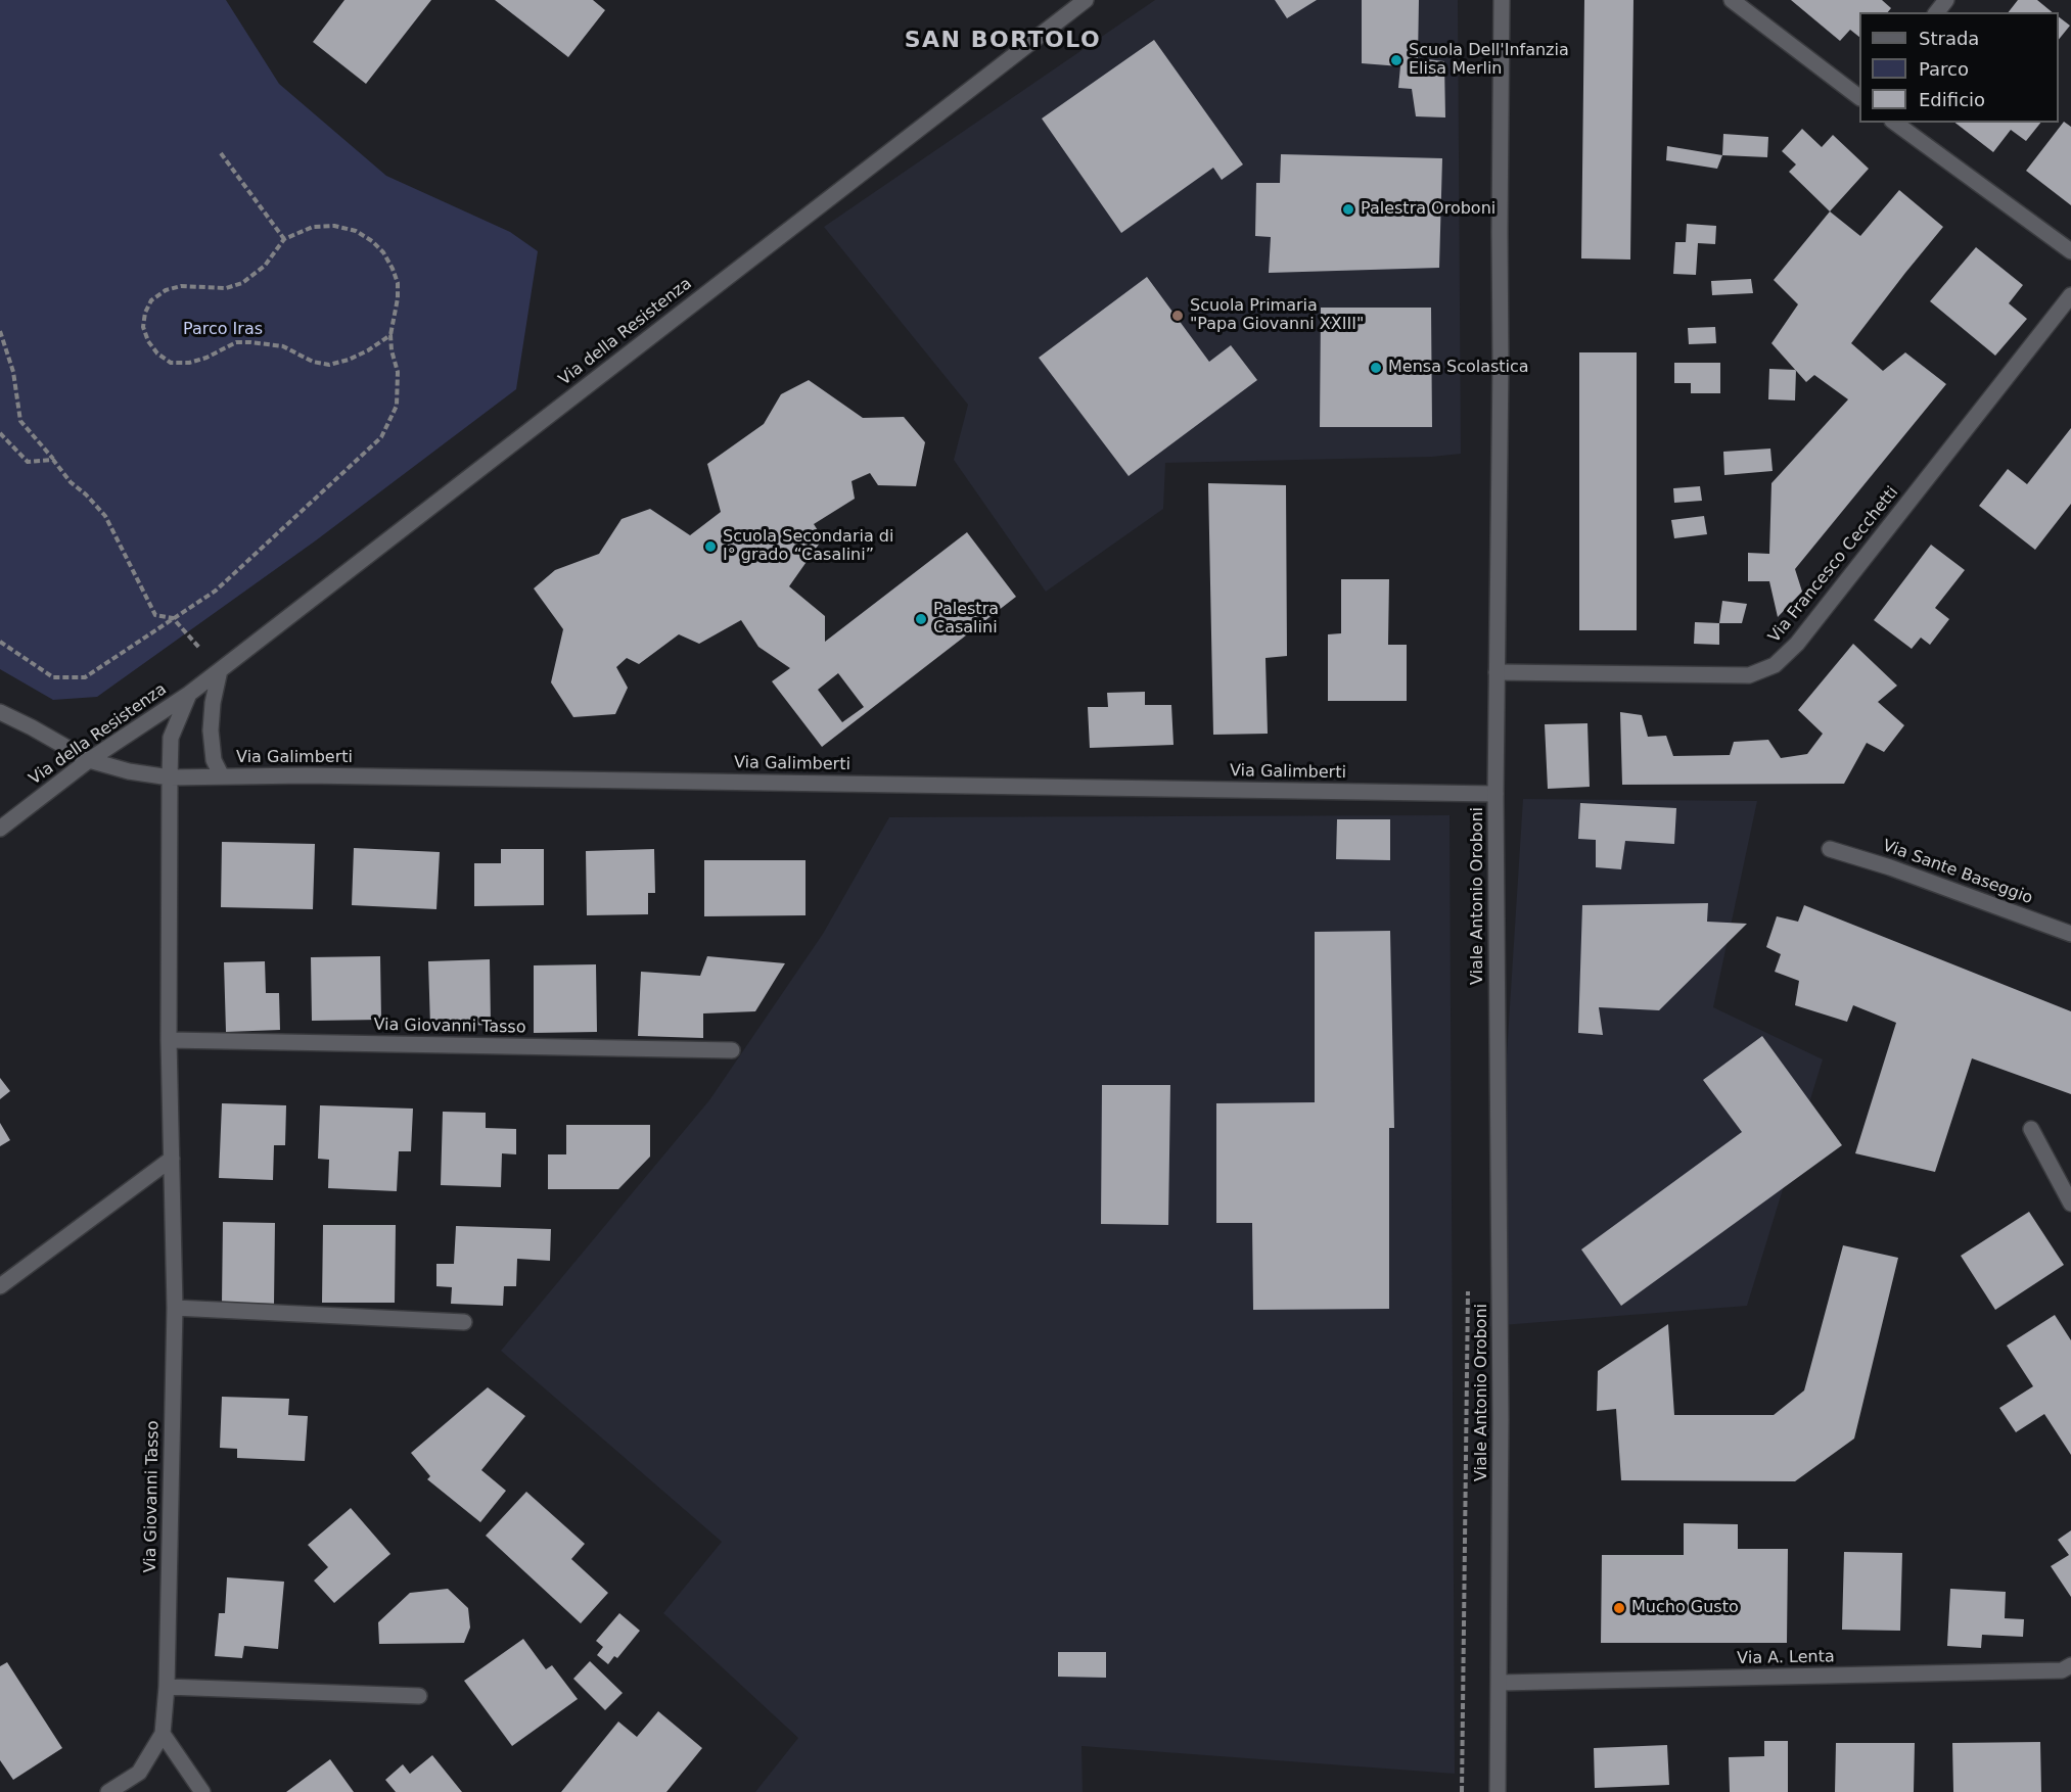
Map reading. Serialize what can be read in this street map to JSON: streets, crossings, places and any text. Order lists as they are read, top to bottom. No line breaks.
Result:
{"streets":{"street":["Via della Resistenza","Via Francesco Cecchetti","Via Galimberti","Via Sante Baseggio","Viale Antonio Oroboni","Via Giovanni Tasso","Via A. Lenta"]},"crossings":[["Via della Resistenza","Via Galimberti"],["Via della Resistenza","Via Giovanni Tasso"],["Via Francesco Cecchetti","Viale Antonio Oroboni"],["Via Galimberti","Viale Antonio Oroboni"],["Via Galimberti","Via Giovanni Tasso"],["Viale Antonio Oroboni","Via A. Lenta"]],"districts":["SAN BORTOLO"],"parks":["Parco Iras"],"places":["Scuola Dell'Infanzia Elisa Merlin","Palestra Oroboni","Scuola Primaria \"Papa Giovanni XXIII\"","Mensa Scolastica","Scuola Secondaria di I° grado “Casalini”","Palestra Casalini","Mucho Gusto"],"legend":["Strada","Parco","Edificio"]}
